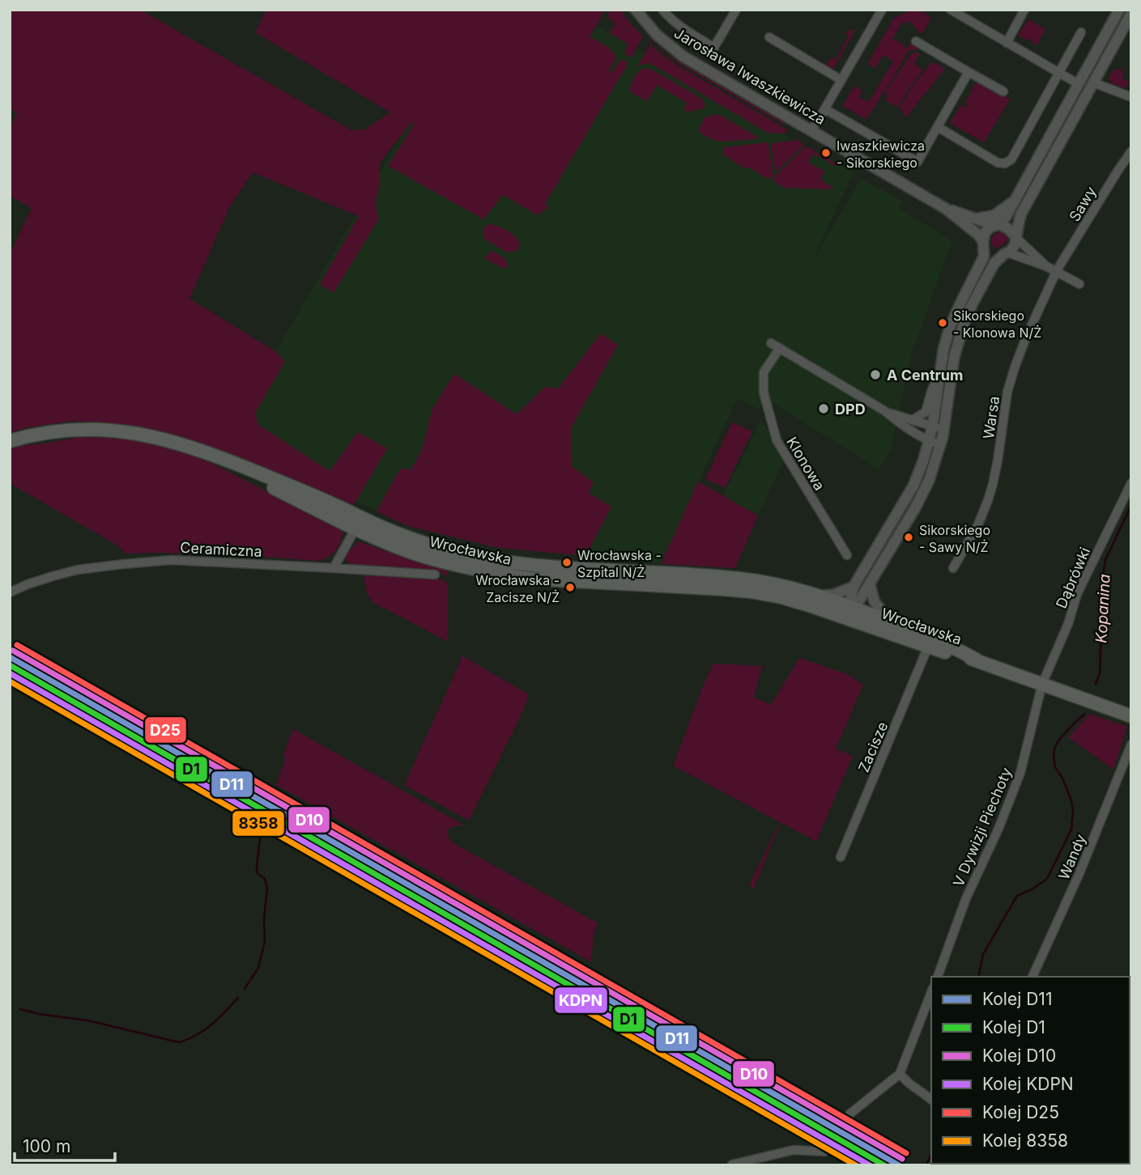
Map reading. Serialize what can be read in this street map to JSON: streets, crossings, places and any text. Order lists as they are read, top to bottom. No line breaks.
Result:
{"streets":{"main road":["Wrocławska"],"street":["Jarosława Iwaszkiewicza","Sawy","Warsa","Klonowa","Ceramiczna","Dąbrówki","Zacisze","V Dywizji Piechoty","Wandy"]},"crossings":[["Sawy","Warsa"],["Wrocławska","Dąbrówki"],["Wrocławska","Zacisze"],["Wrocławska","V Dywizji Piechoty"],["Dąbrówki","V Dywizji Piechoty"]],"water":["Kopanina"],"places":["Iwaszkiewicza - Sikorskiego","Sikorskiego - Klonowa N/Ż","A Centrum","DPD","Sikorskiego - Sawy N/Ż","Wrocławska - Szpital N/Ż","Wrocławska - Zacisze N/Ż"],"lines":["rail line D25","rail line D10","rail line D11","rail line D1","rail line KDPN","rail line 8358"],"legend":["Kolej D11","Kolej D1","Kolej D10","Kolej KDPN","Kolej D25","Kolej 8358"],"scale_bar":"100 m"}
